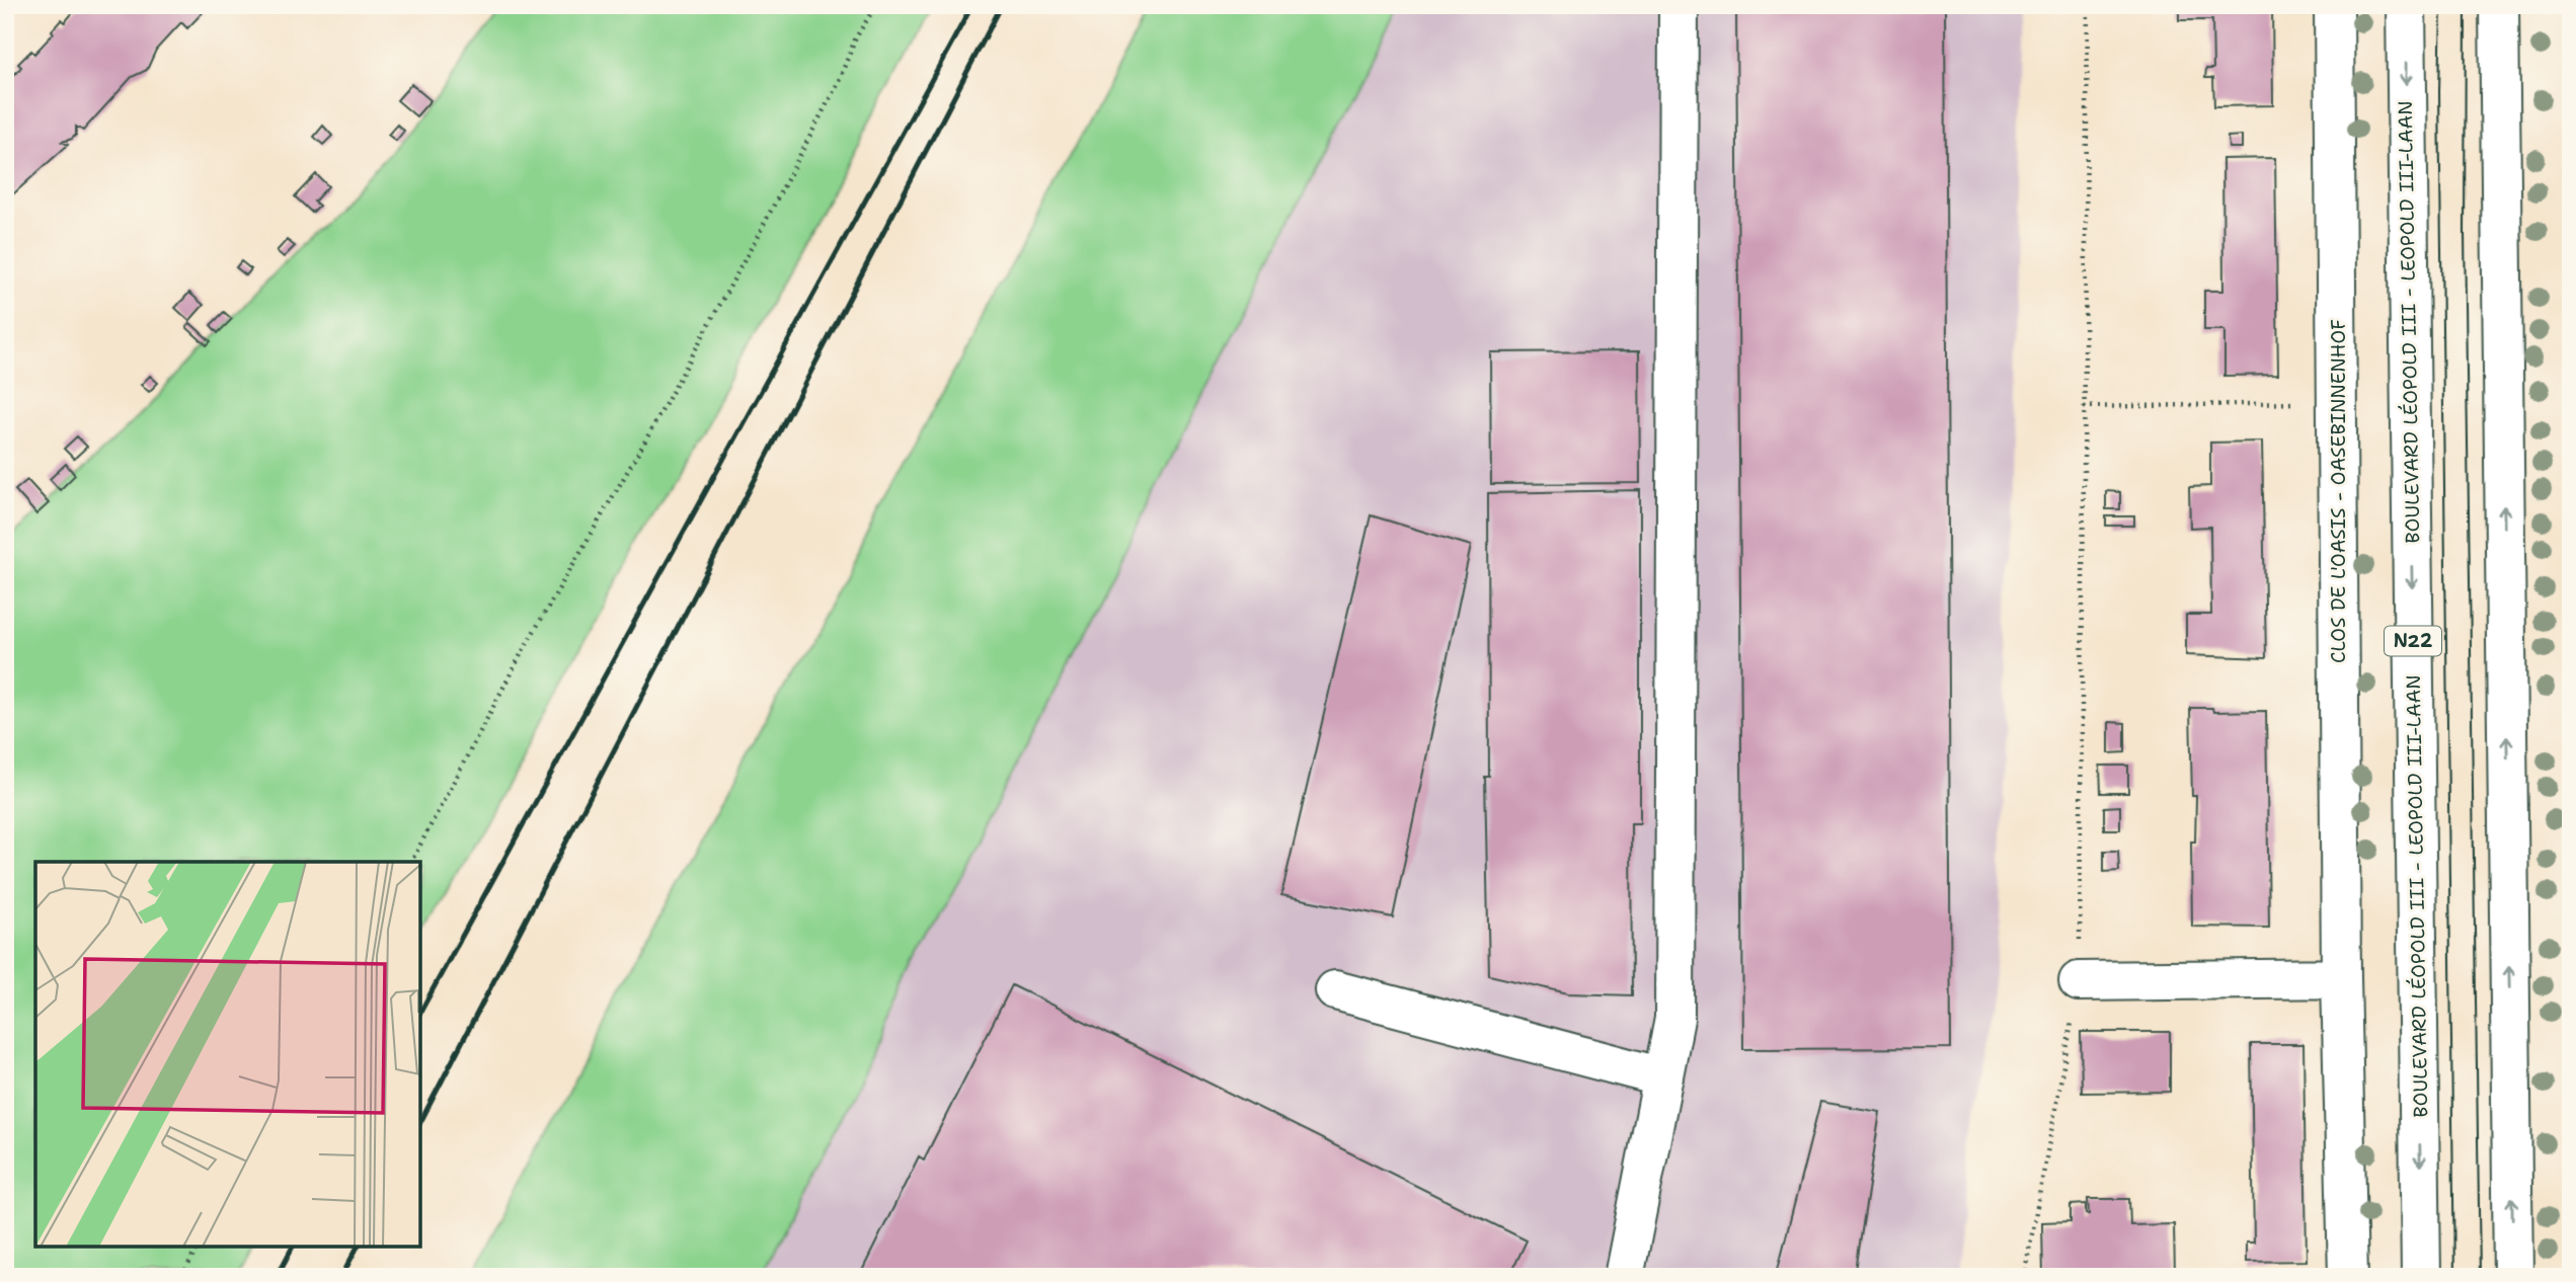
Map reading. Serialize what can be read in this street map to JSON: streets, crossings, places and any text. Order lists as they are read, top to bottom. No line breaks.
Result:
{"streets":{"street":["BOULEVARD LÉOPOLD III - LEOPOLD III-LAAN","CLOS DE L'OASIS - OASEBINNENHOF","N22"]}}
